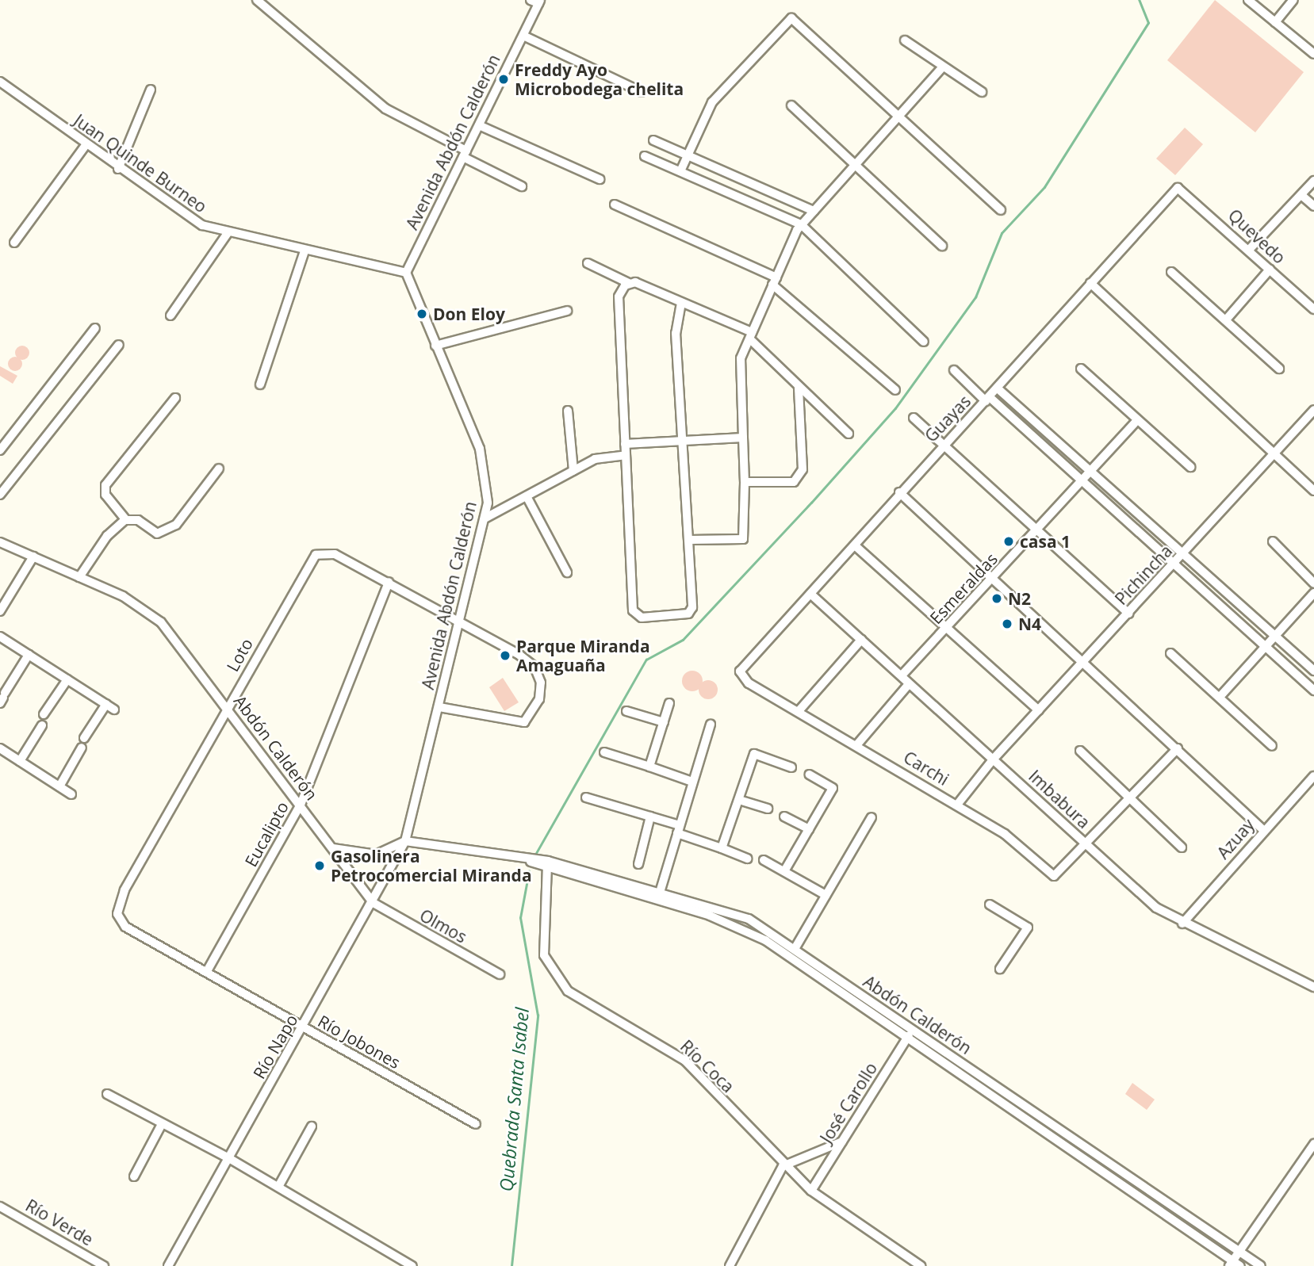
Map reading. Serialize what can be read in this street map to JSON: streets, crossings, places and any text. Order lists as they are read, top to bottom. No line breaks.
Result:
{"streets":{"street":["Avenida Abdón Calderón","Juan Quinde Burneo","Quevedo","Guayas","Pichincha","Esmeraldas","Loto","Abdón Calderón","Carchi","Imbabura","Eucalipto","Azuay","Olmos","Río Jobones","Río Napo","Río Coca","José Carollo","Río Verde"]},"crossings":[["Avenida Abdón Calderón","Juan Quinde Burneo"],["Avenida Abdón Calderón","Loto"],["Avenida Abdón Calderón","Abdón Calderón"],["Avenida Abdón Calderón","Río Napo"],["Quevedo","Guayas"],["Guayas","Carchi"],["Guayas","Imbabura"],["Pichincha","Carchi"],["Pichincha","Imbabura"],["Esmeraldas","Imbabura"],["Loto","Abdón Calderón"],["Loto","Eucalipto"],["Loto","Río Jobones"],["Abdón Calderón","Eucalipto"],["Abdón Calderón","Olmos"],["Abdón Calderón","Río Napo"],["Abdón Calderón","Río Coca"],["Abdón Calderón","José Carollo"],["Carchi","Imbabura"],["Imbabura","Azuay"],["Eucalipto","Río Jobones"],["Olmos","Río Napo"],["Río Jobones","Río Napo"],["Río Coca","José Carollo"]],"water":["Quebrada Santa Isabel"],"places":["Freddy Ayo Microbodega chelita","Don Eloy","casa 1","N2","N4","Parque Miranda Amaguaña","Gasolinera Petrocomercial Miranda"]}
